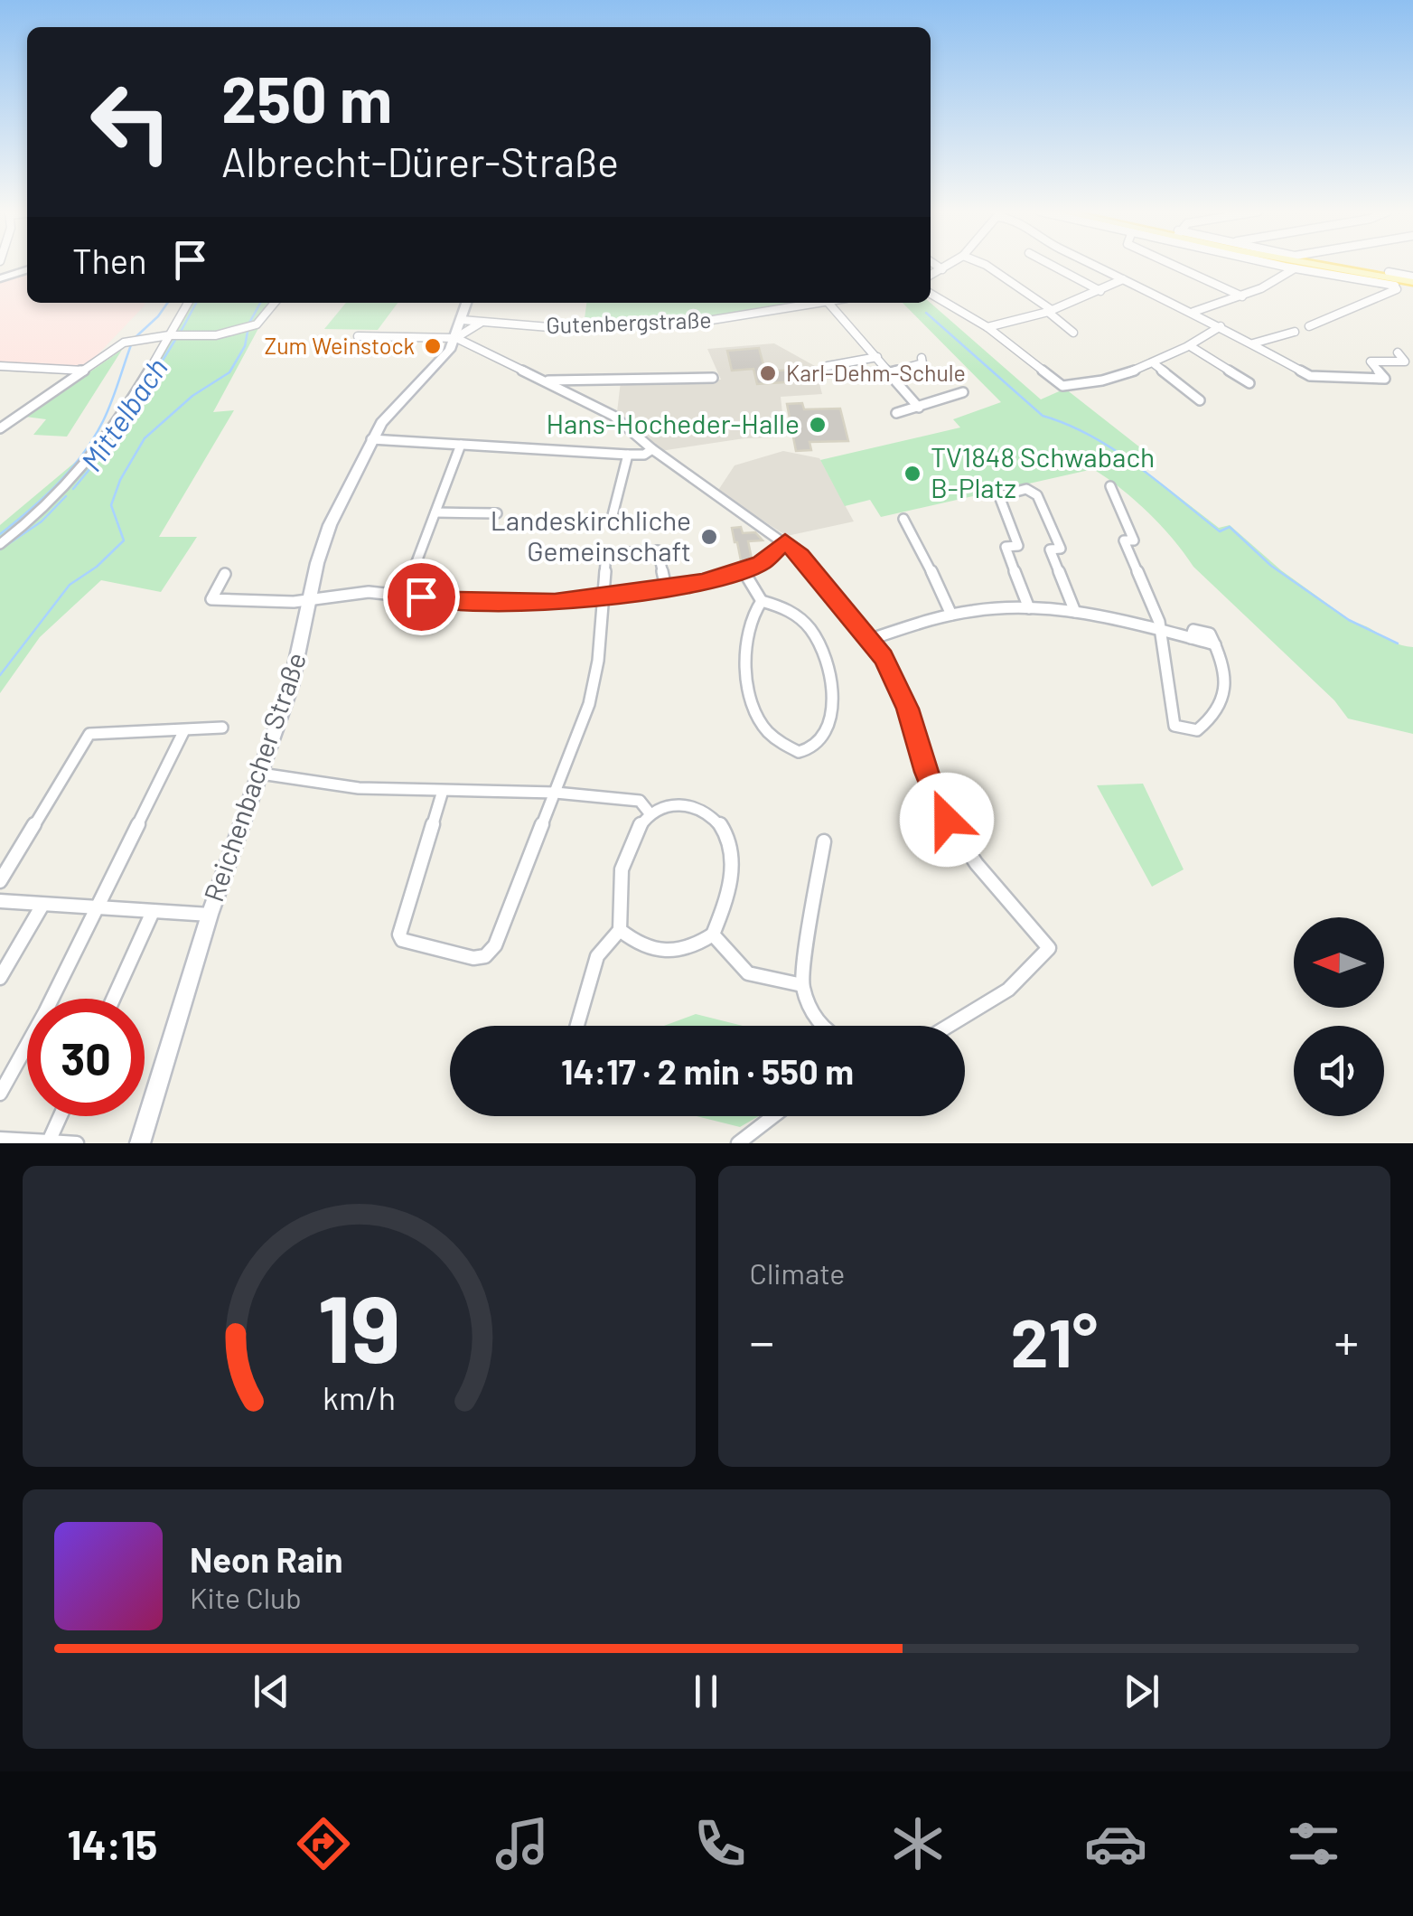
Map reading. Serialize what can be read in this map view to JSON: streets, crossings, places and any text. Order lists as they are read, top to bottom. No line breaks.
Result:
{"streets":{"main road":["Reichenbacher Straße"],"street":["Gutenbergstraße"]},"water":["Mittelbach"],"places":["Zum Weinstock","Karl-Dehm-Schule","Hans-Hocheder-Halle","TV1848 Schwabach B-Platz","Landeskirchliche Gemeinschaft"],"north":"left","page":{"turn":["250 m","Albrecht-Dürer-Straße"],"then":"Then","limit":"30","trip":"14:17 · 2 min · 550 m","tile":"Climate","heat":["−","21°","+"],"song":["Neon Rain","Kite Club"],"tabs":"14:15","gauge":["19","km/h"]}}
